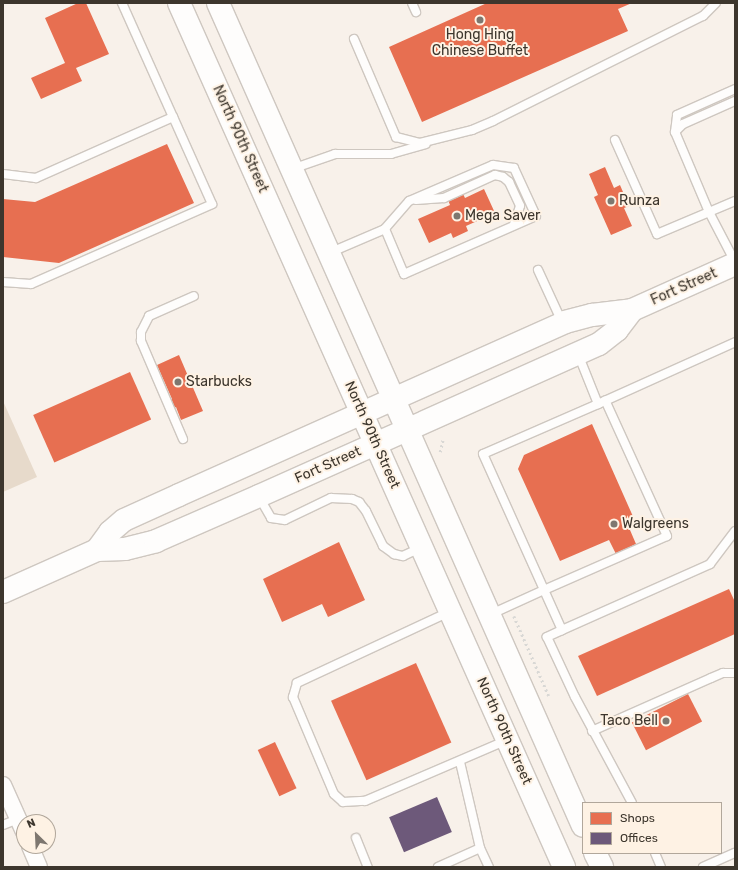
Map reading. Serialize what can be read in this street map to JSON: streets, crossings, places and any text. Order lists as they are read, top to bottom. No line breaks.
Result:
{"streets":{"main road":["North 90th Street","Fort Street"]},"crossings":[["North 90th Street","Fort Street"]],"places":["Hong Hing Chinese Buffet","Runza","Mega Saver","Starbucks","Walgreens","Taco Bell"],"legend":["Shops","Offices"],"north":"top left"}
